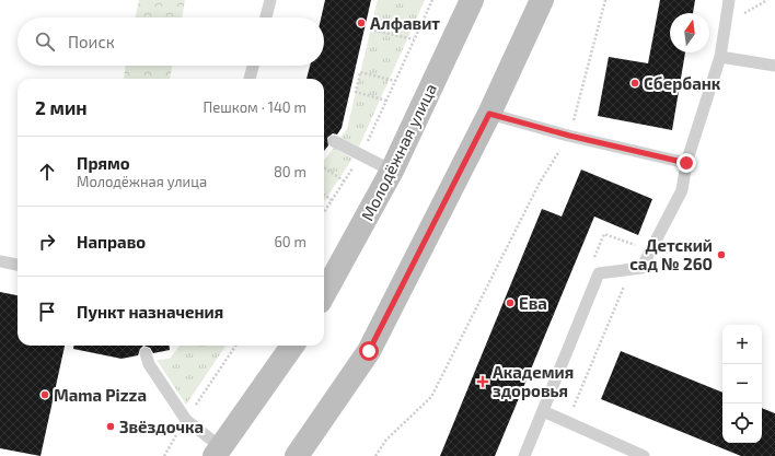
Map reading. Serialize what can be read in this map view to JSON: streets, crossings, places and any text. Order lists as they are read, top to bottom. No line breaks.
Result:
{"streets":{"main road":["Молодёжная улица"]},"places":{"other":["Алфавит","Сбербанк","Детский сад № 260","Ева","Mama Pizza","Звёздочка"],"health":["Академия здоровья"]},"north":"top","page":{"search":"Поиск","heading":["2 мин","Пешком · 140 m"],"list":[["Прямо","Молодёжная улица","80 m"],["Направо","60 m"],"Пункт назначения"],"map_buttons":["+","−"]}}
